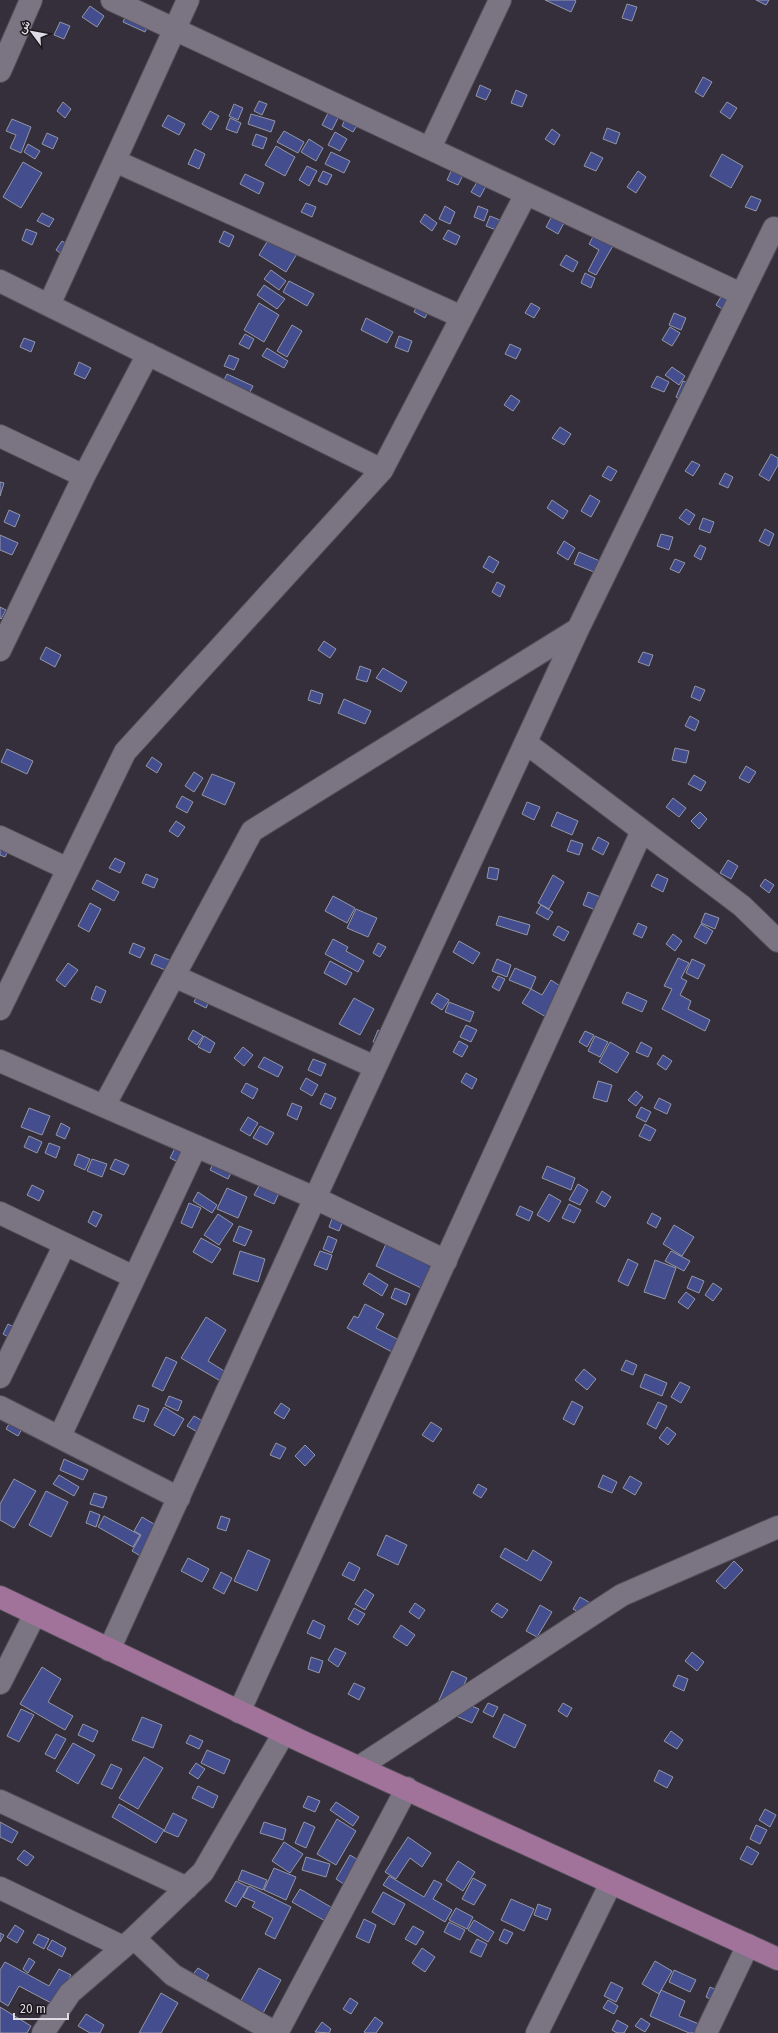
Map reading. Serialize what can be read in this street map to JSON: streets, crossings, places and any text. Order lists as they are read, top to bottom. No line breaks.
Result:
{"scale_bar":"20 m","north":"top left"}
